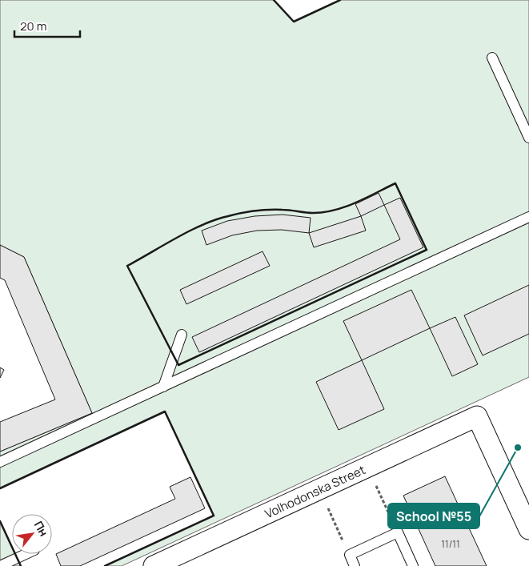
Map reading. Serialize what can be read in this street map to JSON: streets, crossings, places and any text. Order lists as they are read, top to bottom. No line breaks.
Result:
{"streets":{"street":["Volhodonska Street"]},"places":["School №55"],"house_numbers":["11/11"],"scale_bar":"20 m","north":"top right"}
